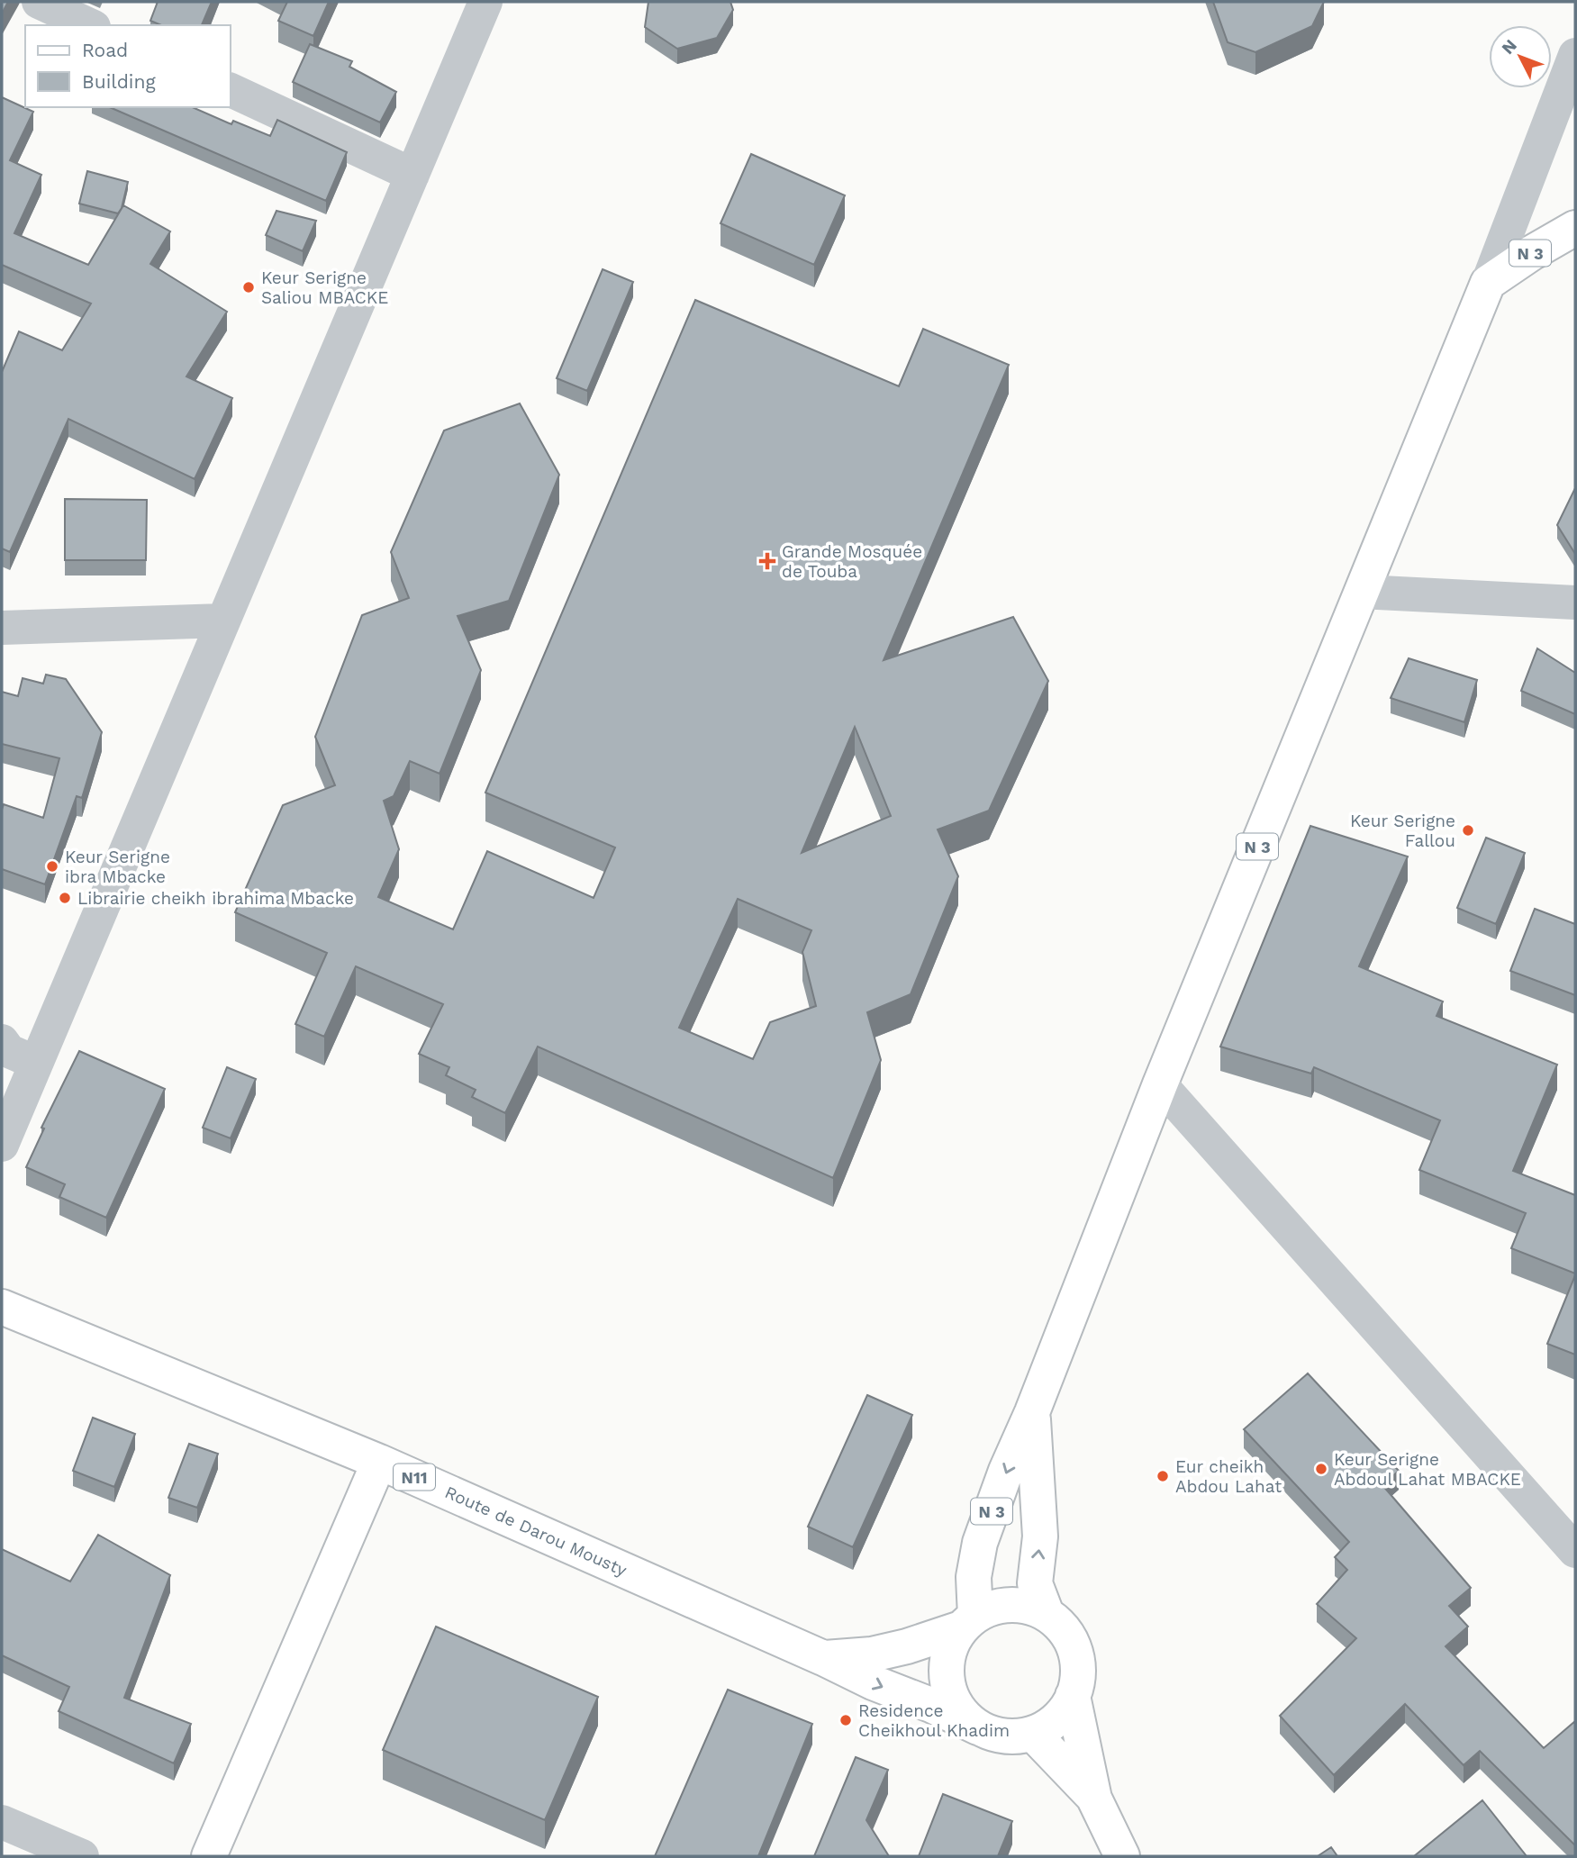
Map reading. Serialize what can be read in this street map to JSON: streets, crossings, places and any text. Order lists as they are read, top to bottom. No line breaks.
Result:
{"streets":{"main road":["N 3","N11","Route de Darou Mousty"]},"crossings":[["N 3","Route de Darou Mousty"]],"places":{"other":["Keur Serigne Saliou MBACKE","Keur Serigne Fallou","Keur Serigne ibra Mbacke","Librairie cheikh ibrahima Mbacke","Keur Serigne Abdoul Lahat MBACKE","Eur cheikh Abdou Lahat","Residence Cheikhoul Khadim"],"health":["Grande Mosquée de Touba"]},"legend":["Road","Building"],"north":"top left"}
